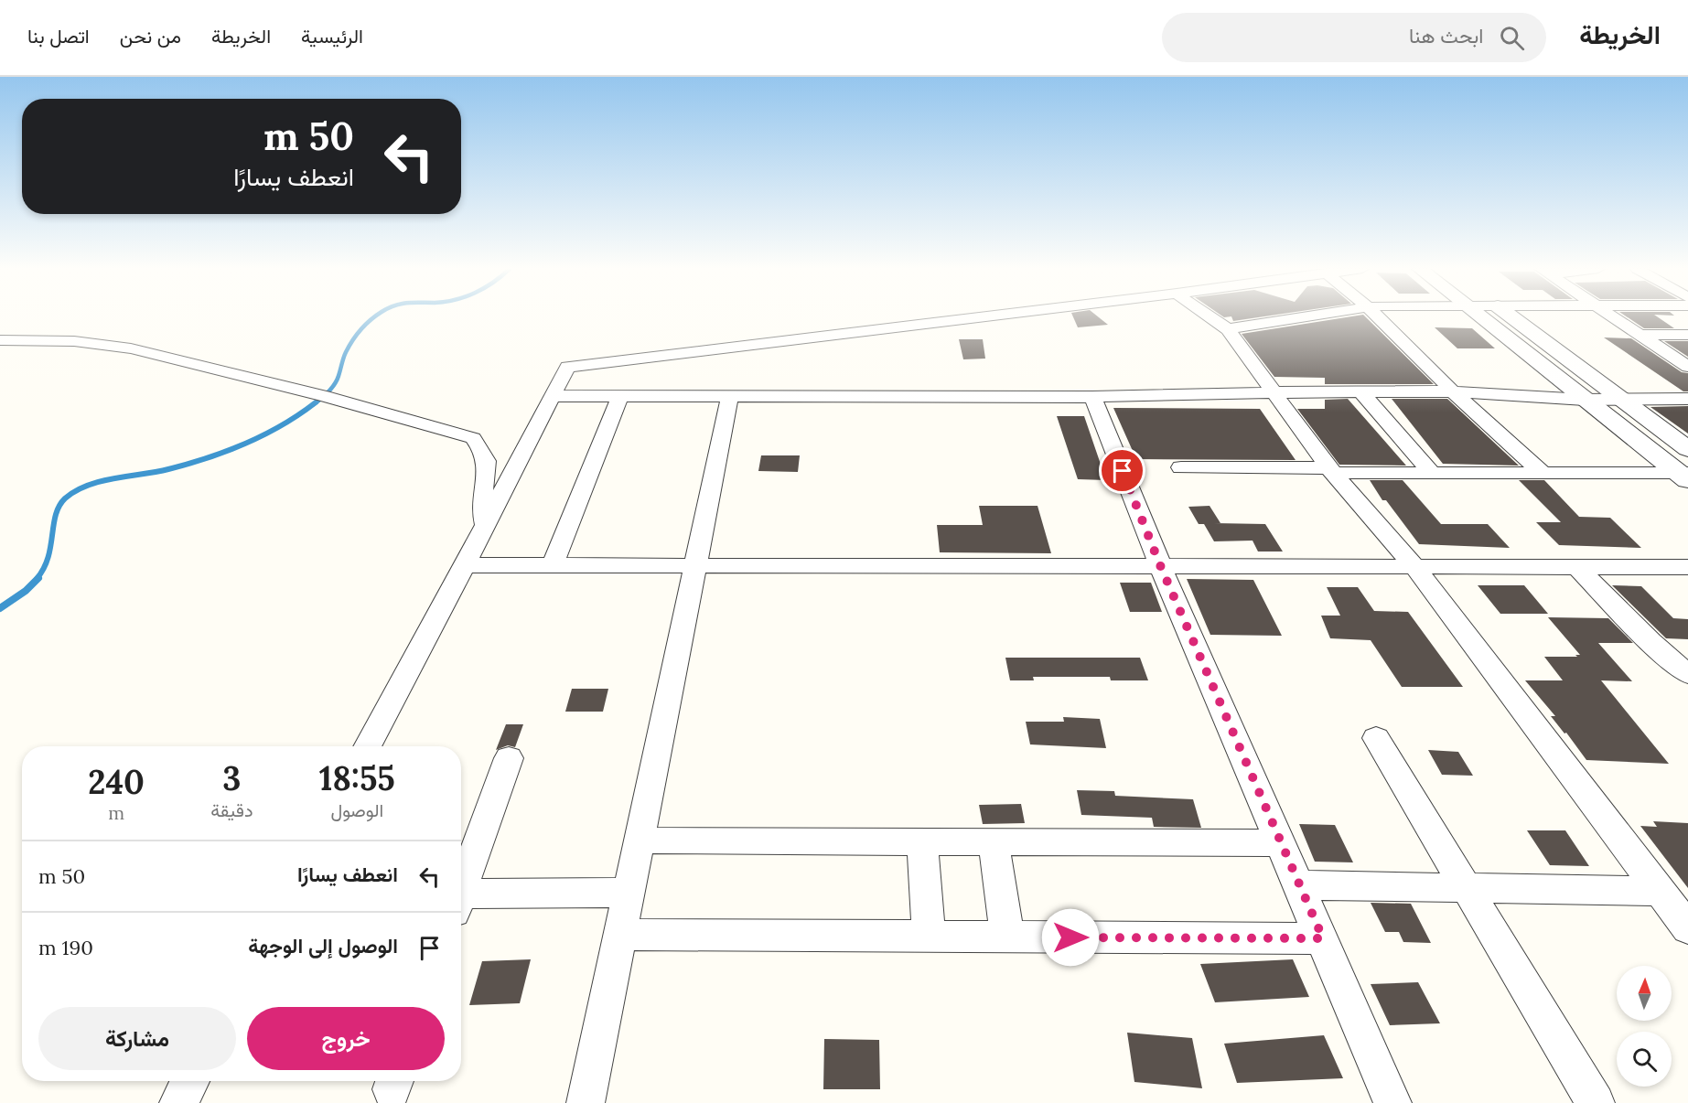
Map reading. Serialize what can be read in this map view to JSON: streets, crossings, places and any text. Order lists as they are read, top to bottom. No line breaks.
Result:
{"north":"top","page":{"header":"الخريطة","search":"ابحث هنا","nav":["الرئيسية","الخريطة","من نحن","اتصل بنا"],"turn":["50 m","انعطف يسارًا"],"eta":["18:55","الوصول","3","دقيقة","240","m"],"list":[{"name":"انعطف يسارًا","value":"50 m"},{"name":"الوصول إلى الوجهة","value":"190 m"}],"buttons":["خروج","مشاركة"]}}
